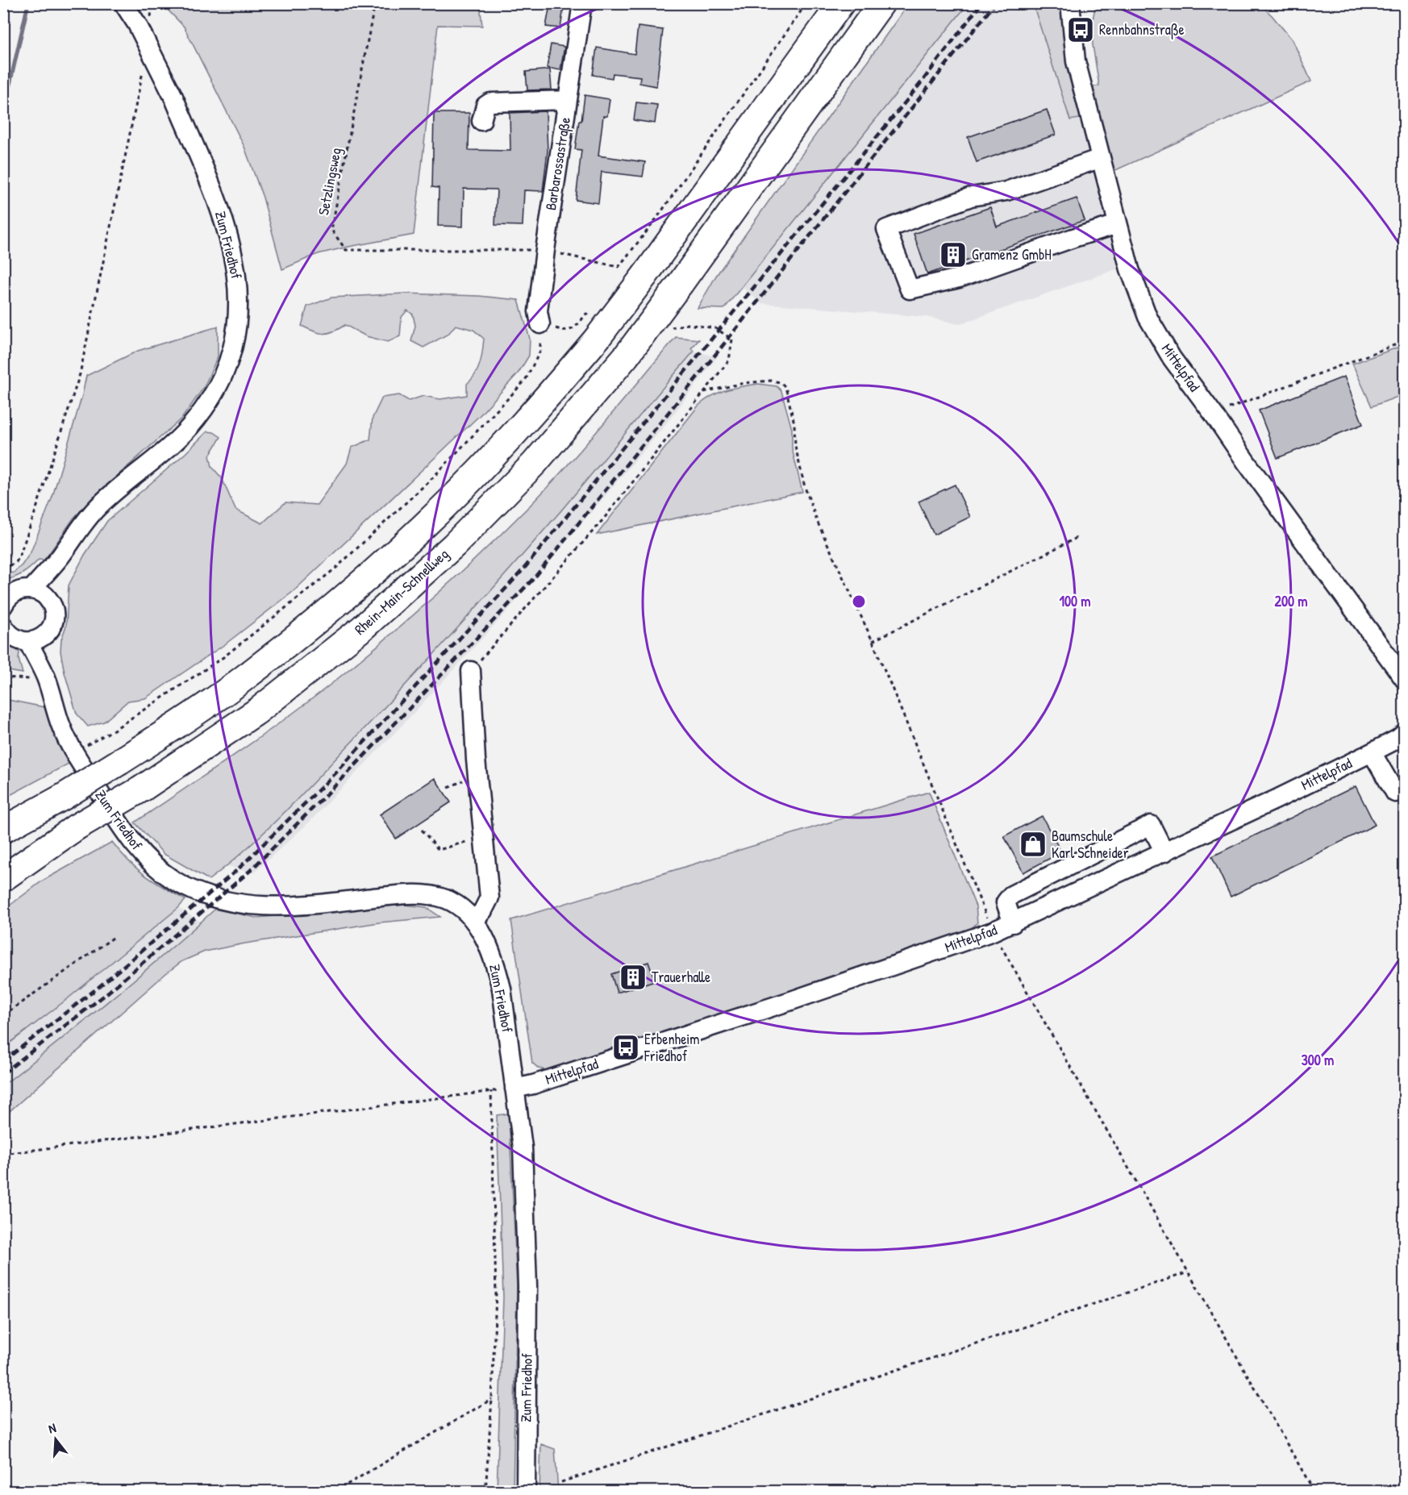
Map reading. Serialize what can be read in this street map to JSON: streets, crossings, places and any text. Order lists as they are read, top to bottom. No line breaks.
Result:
{"streets":{"highway":["Rhein-Main-Schnellweg"],"street":["Barbarossastraße","Zum Friedhof","Mittelpfad"],"path":["Setzlingsweg"]},"crossings":[["Barbarossastraße","Setzlingsweg"],["Zum Friedhof","Mittelpfad"]],"places":{"bus stop":["Rennbahnstraße","Erbenheim Friedhof"],"building":["Gramenz GmbH","Trauerhalle"],"shop":["Baumschule Karl Schneider"]},"north":"top","rings":["100 m","200 m","300 m"]}
